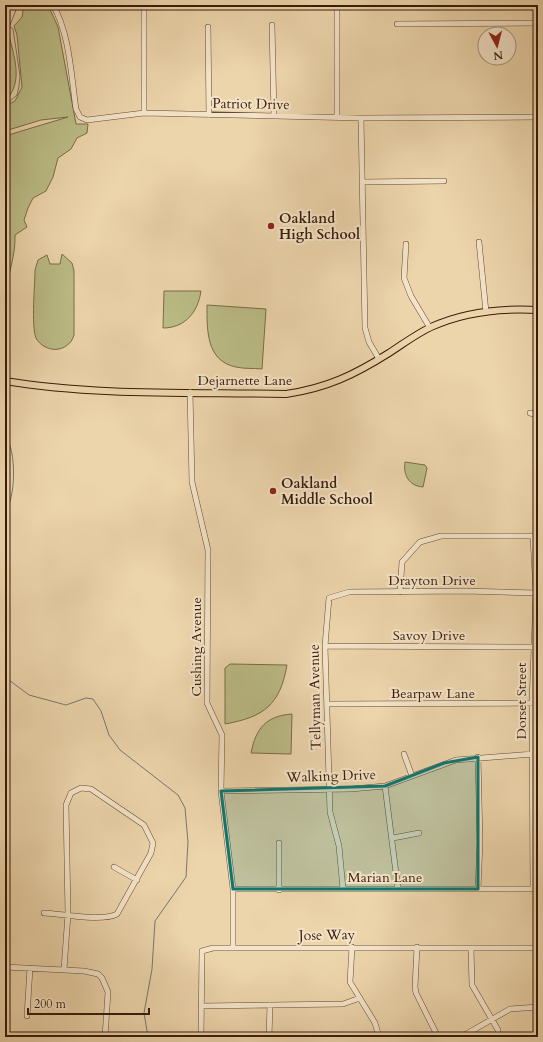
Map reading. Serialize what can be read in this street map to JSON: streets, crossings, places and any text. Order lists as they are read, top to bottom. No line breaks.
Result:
{"streets":{"main road":["Dejarnette Lane"],"street":["Patriot Drive","Drayton Drive","Savoy Drive","Cushing Avenue","Bearpaw Lane","Tellyman Avenue","Dorset Street","Walking Drive","Marian Lane","Jose Way"]},"crossings":[["Dejarnette Lane","Cushing Avenue"],["Drayton Drive","Tellyman Avenue"],["Drayton Drive","Dorset Street"],["Savoy Drive","Tellyman Avenue"],["Savoy Drive","Dorset Street"],["Cushing Avenue","Walking Drive"],["Cushing Avenue","Marian Lane"],["Cushing Avenue","Jose Way"],["Bearpaw Lane","Tellyman Avenue"],["Bearpaw Lane","Dorset Street"],["Tellyman Avenue","Walking Drive"],["Tellyman Avenue","Marian Lane"],["Dorset Street","Walking Drive"],["Dorset Street","Marian Lane"]],"places":["Oakland High School","Oakland Middle School"],"scale_bar":"200 m","north":"bottom"}
